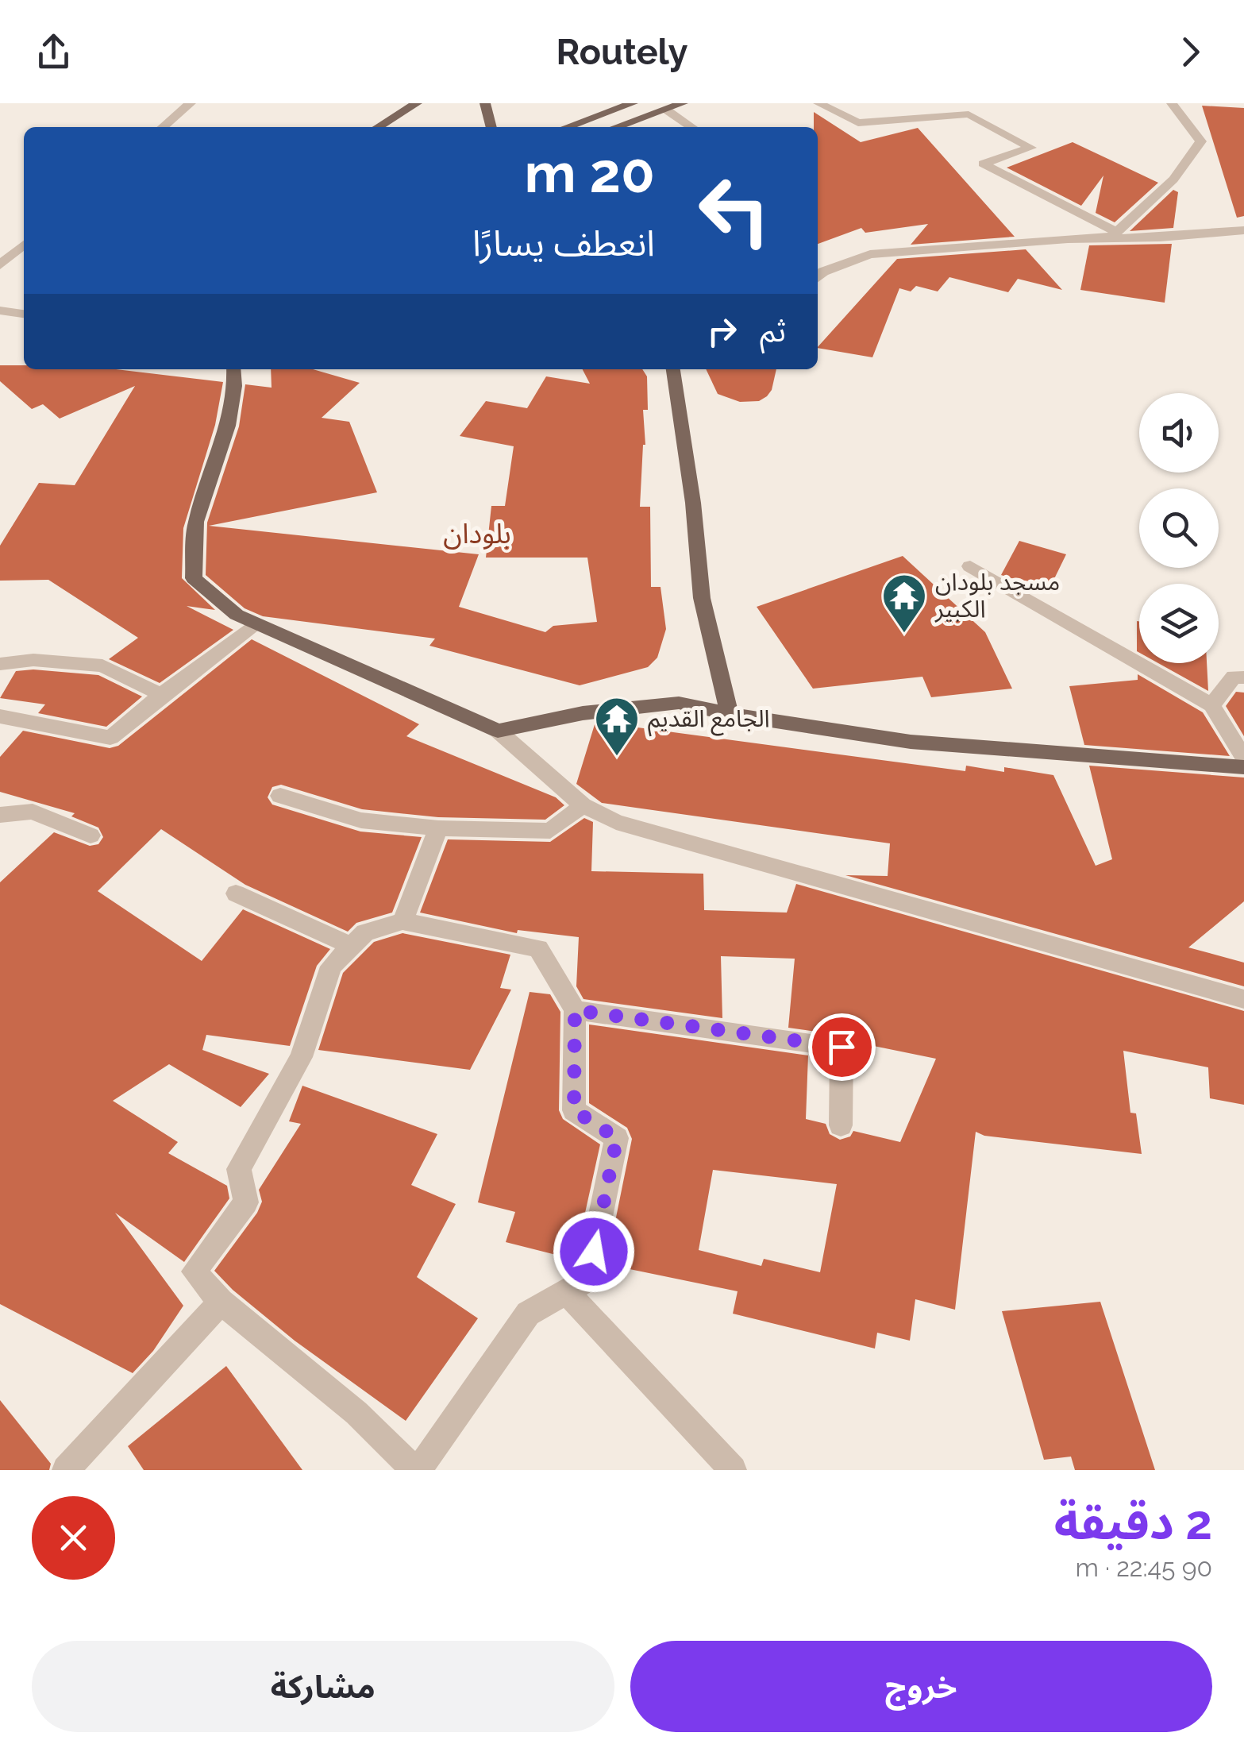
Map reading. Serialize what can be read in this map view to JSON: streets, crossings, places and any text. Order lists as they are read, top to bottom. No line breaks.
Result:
{"districts":["بلودان"],"places":{"temple":["مسجد بلودان الكبير","الجامع القديم"]},"page":{"header":"Routely","turn":["20 m","انعطف يسارًا"],"then":"ثم","heading":["2 دقيقة","90 m · 22:45"],"buttons":["خروج","مشاركة"]}}
